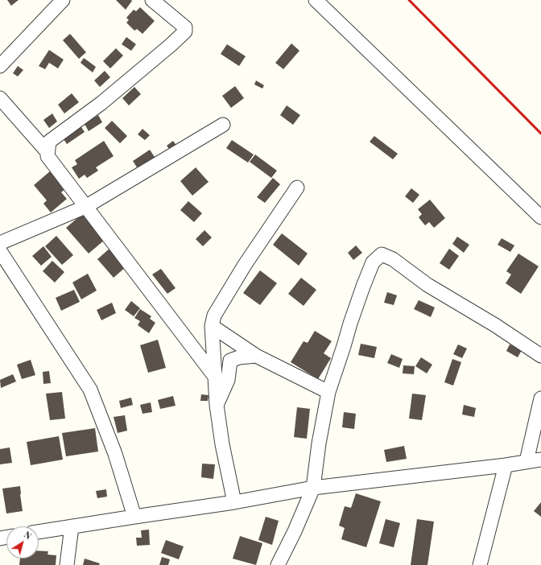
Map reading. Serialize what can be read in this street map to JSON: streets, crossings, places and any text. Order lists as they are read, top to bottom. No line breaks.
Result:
{"north":"top right"}
